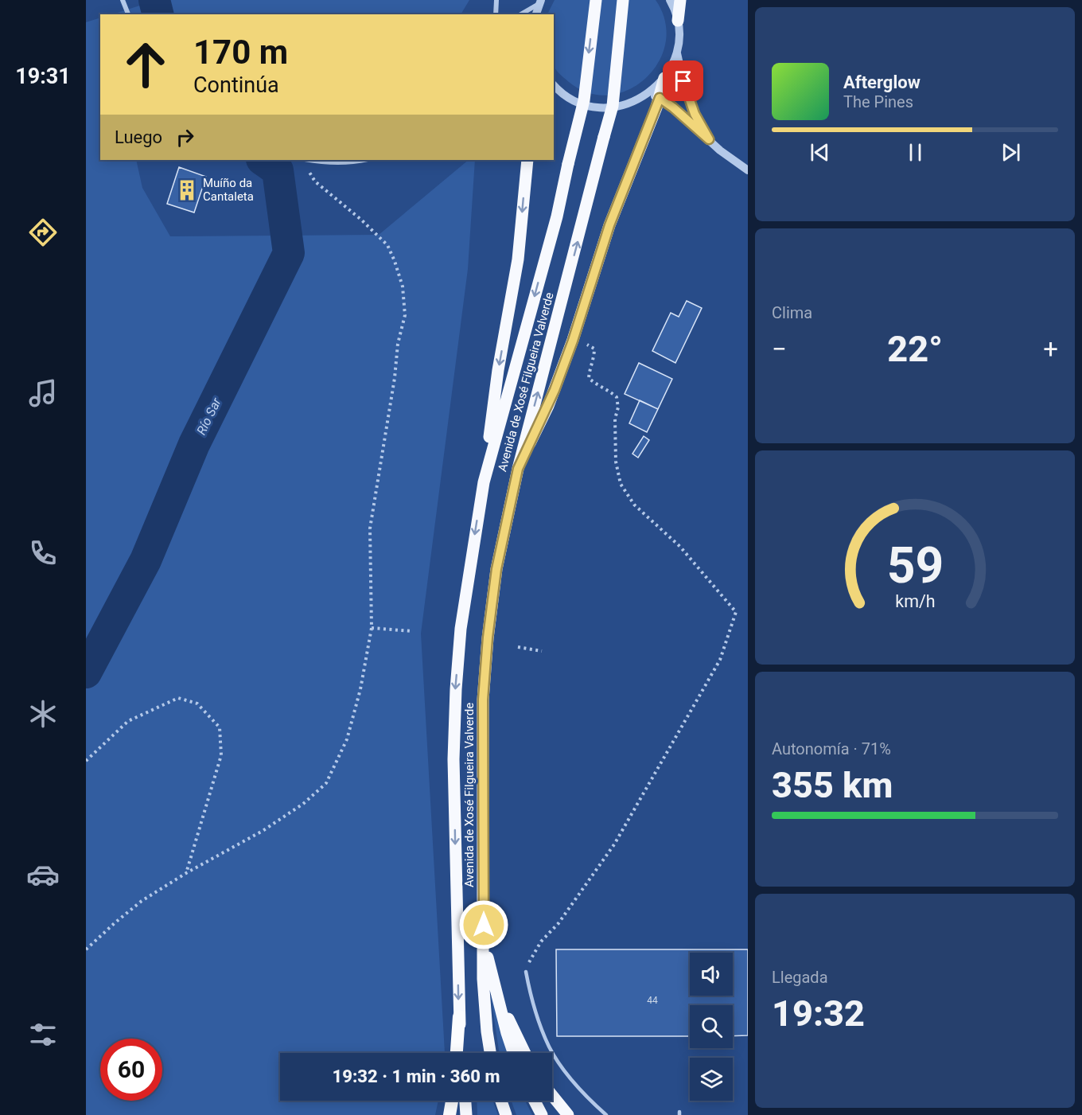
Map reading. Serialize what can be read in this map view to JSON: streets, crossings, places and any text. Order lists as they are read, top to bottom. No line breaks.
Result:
{"streets":{"main road":["Avenida de Xosé Filgueira Valverde"]},"water":["Río Sar"],"places":{"building":["Muíño da Cantaleta"]},"house_numbers":["44"],"page":{"tabs":"19:31","turn":["170 m","Continúa"],"song":["Afterglow","The Pines"],"then":"Luego","tile":["Clima",["Autonomía · 71%","355 km"],["Llegada","19:32"]],"heat":["−","22°","+"],"limit":"60","trip":"19:32 · 1 min · 360 m","gauge":["59","km/h"]}}
